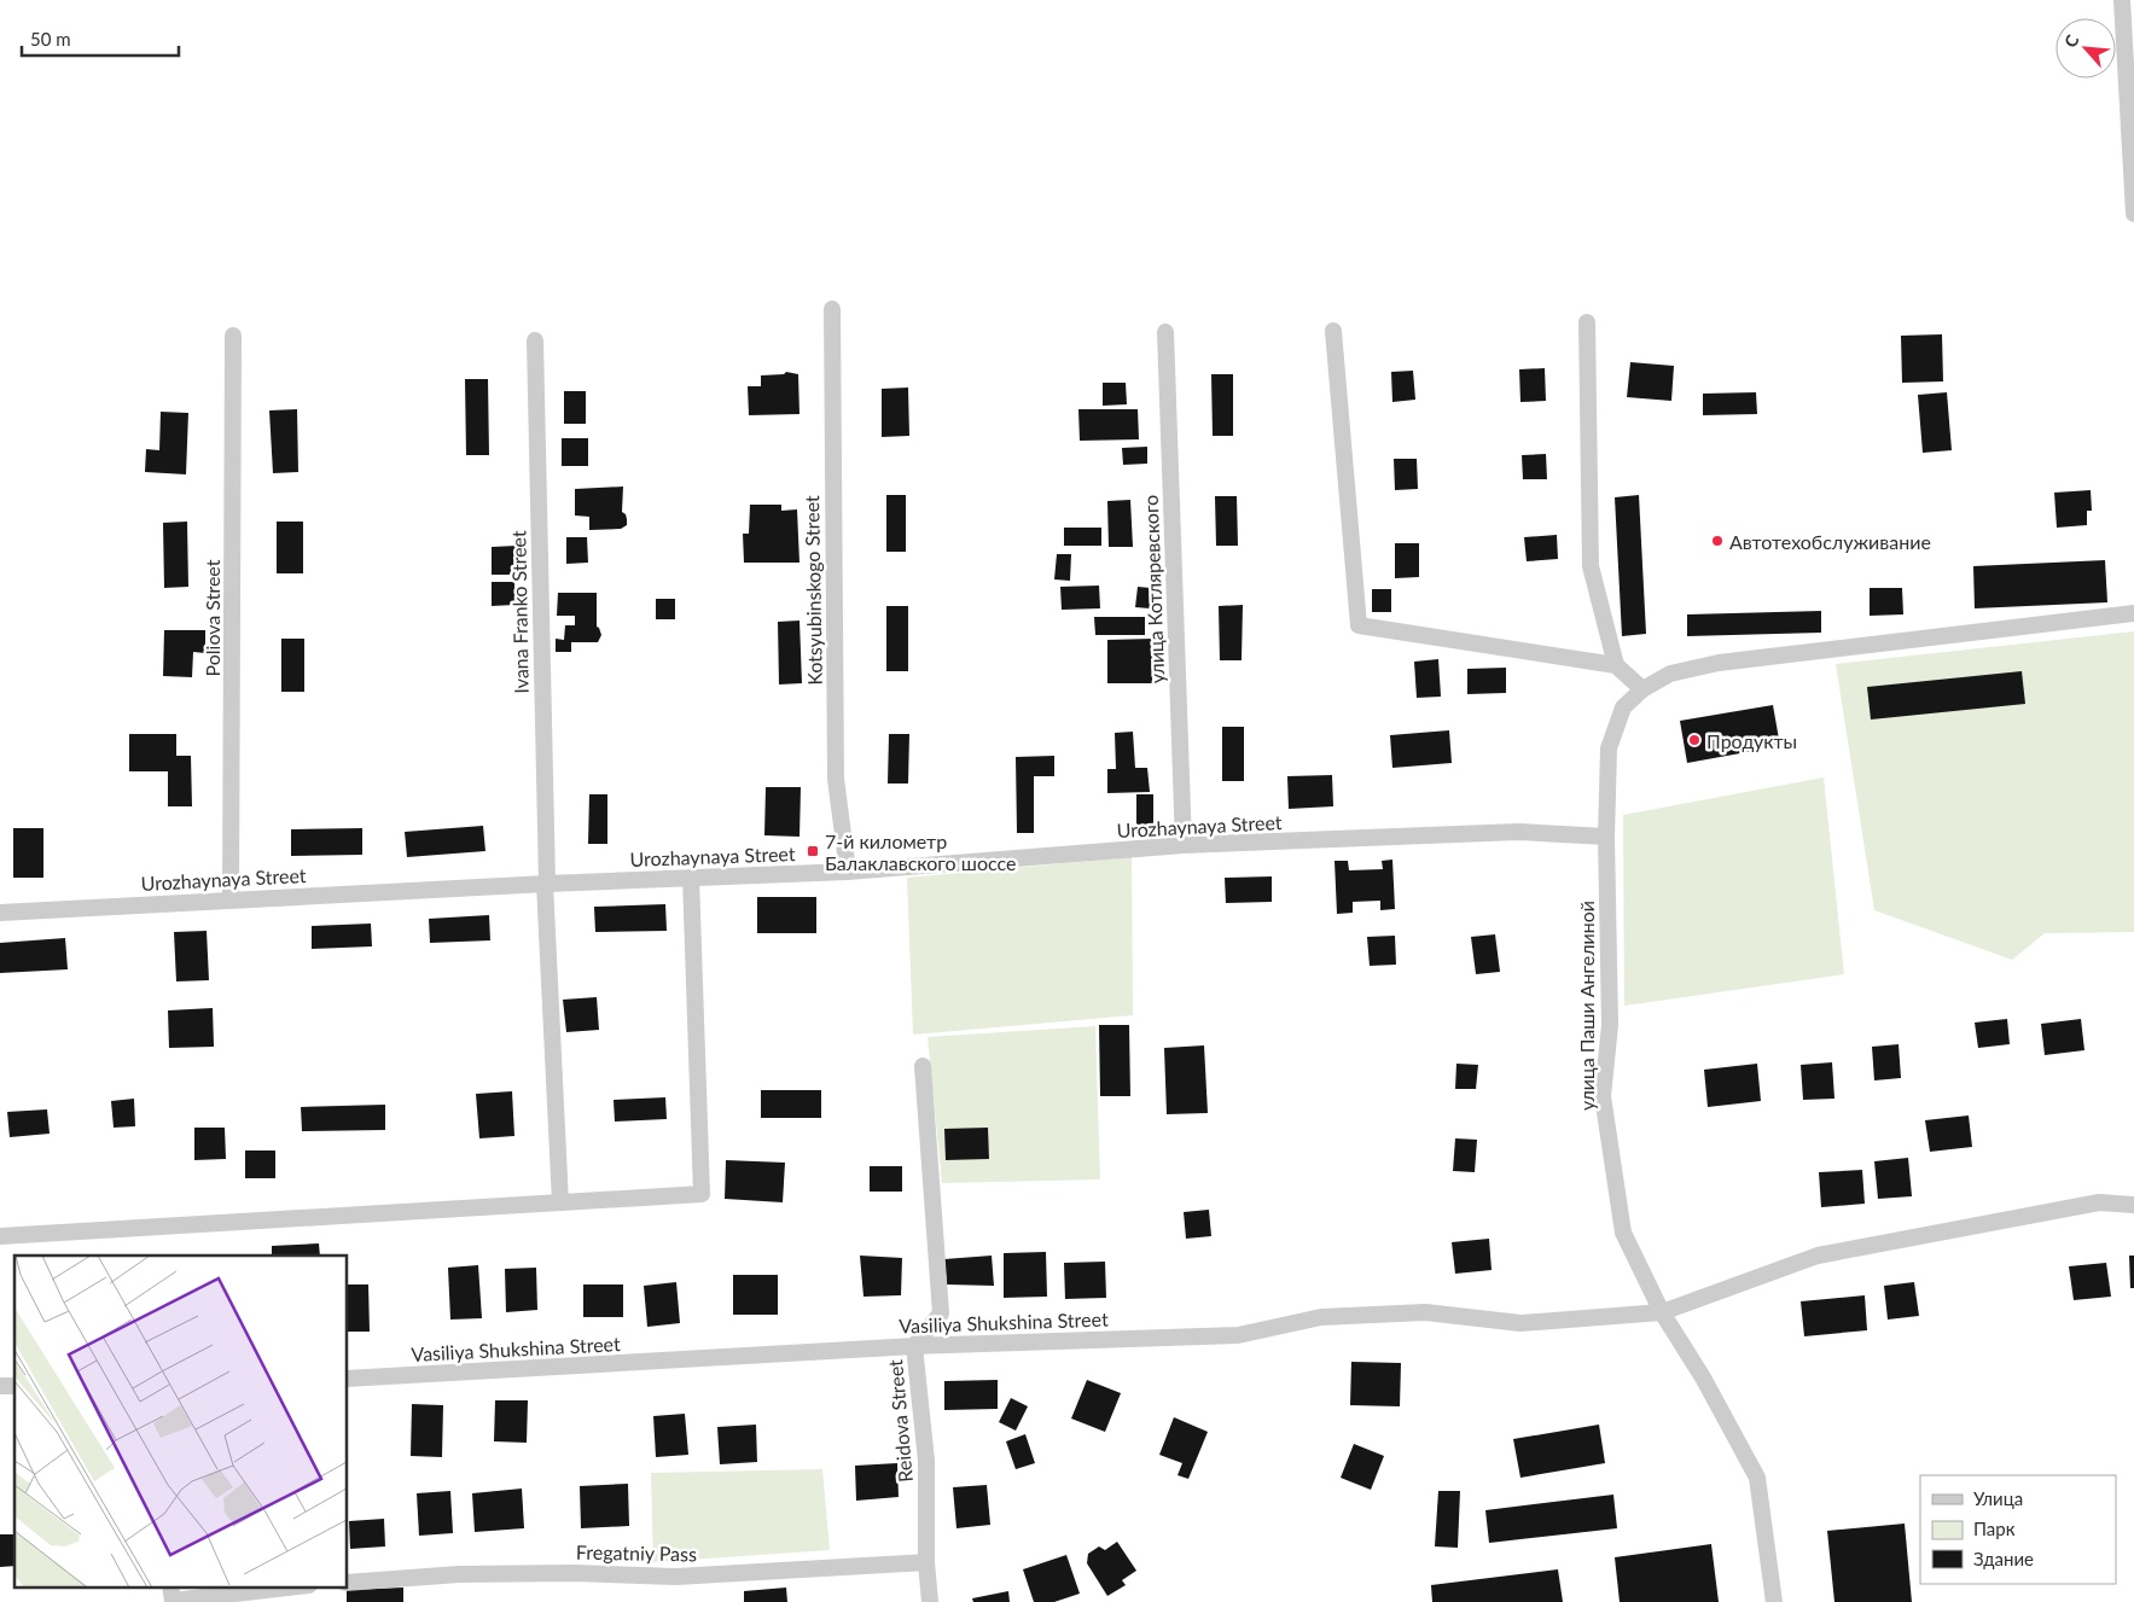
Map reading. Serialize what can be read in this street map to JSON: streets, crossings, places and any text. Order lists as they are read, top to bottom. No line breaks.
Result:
{"streets":{"street":["улица Котляревского","Kotsyubinskogo Street","Ivana Franko Street","Poliova Street","Urozhaynaya Street","улица Паши Ангелиной","Vasiliya Shukshina Street","Reidova Street","Fregatniy Pass"]},"crossings":[["улица Котляревского","Urozhaynaya Street"],["Kotsyubinskogo Street","Urozhaynaya Street"],["Ivana Franko Street","Urozhaynaya Street"],["Poliova Street","Urozhaynaya Street"],["Urozhaynaya Street","улица Паши Ангелиной"],["улица Паши Ангелиной","Vasiliya Shukshina Street"],["Vasiliya Shukshina Street","Reidova Street"],["Reidova Street","Fregatniy Pass"]],"places":{"other":["Автотехобслуживание","Продукты"],"transit":["7-й километр Балаклавского шоссе"]},"legend":["Улица","Парк","Здание"],"scale_bar":"50 m","north":"top left"}
